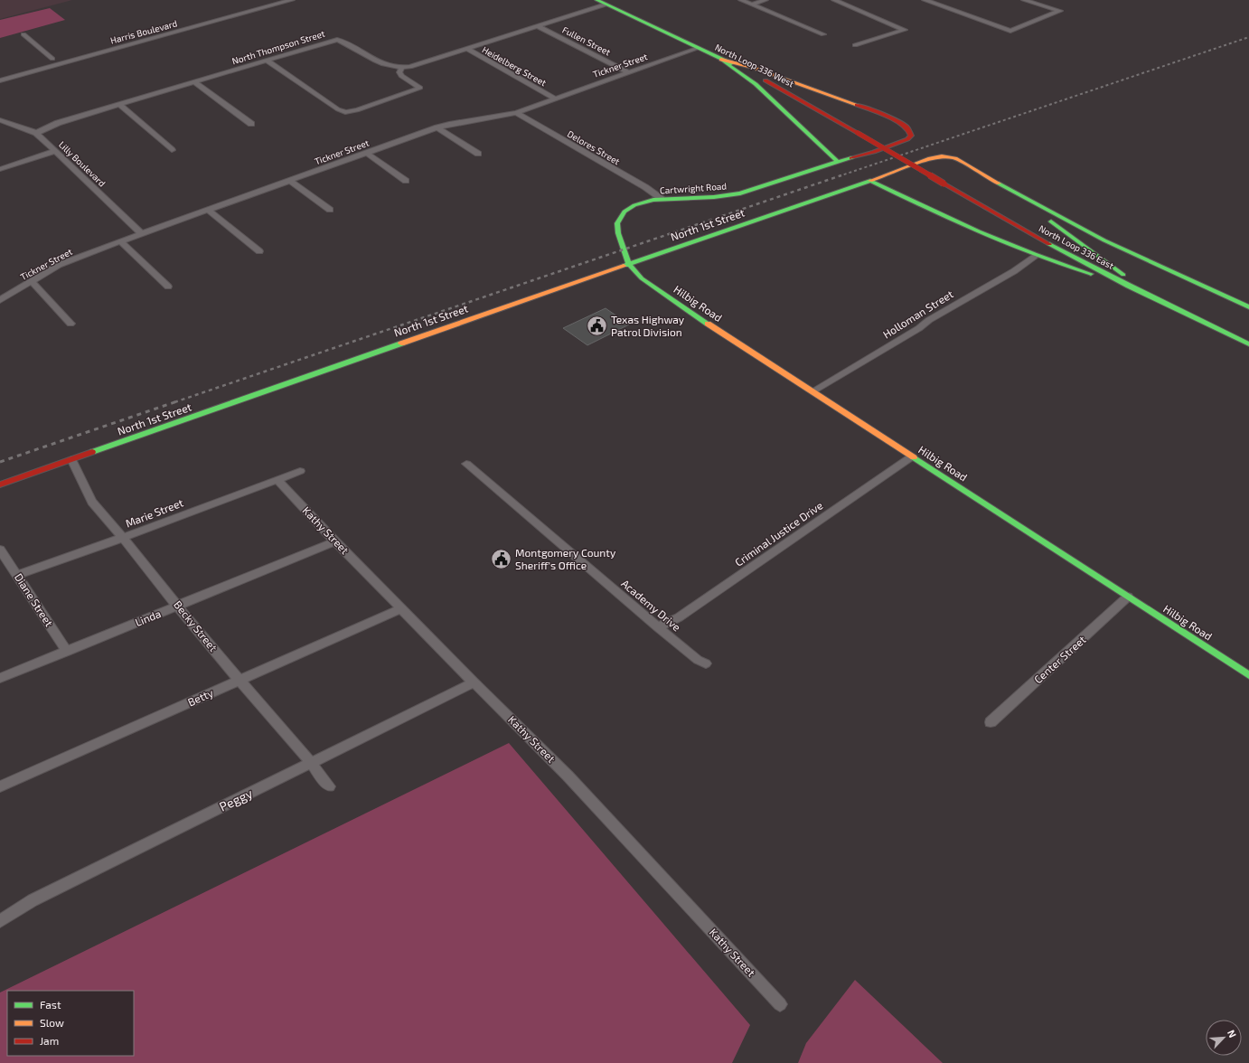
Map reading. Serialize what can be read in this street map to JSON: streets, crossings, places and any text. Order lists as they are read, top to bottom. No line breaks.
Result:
{"streets":{"main road":["North Loop 336 West","Cartwright Road","North 1st Street","North Loop 336 East","Hilbig Road"],"street":["Harris Boulevard","Fullen Street","North Thompson Street","Tickner Street","Heidelberg Street","Delores Street","Lilly Boulevard","Holloman Street","Marie Street","Kathy Street","Criminal Justice Drive","Diane Street","Academy Drive","Linda","Becky Street","Center Street","Betty","Peggy"]},"crossings":[["Fullen Street","North Thompson Street"],["Fullen Street","Tickner Street"],["North Thompson Street","North Loop 336 West"],["North Thompson Street","Heidelberg Street"],["North Thompson Street","Lilly Boulevard"],["Tickner Street","North Loop 336 West"],["Tickner Street","Heidelberg Street"],["Tickner Street","Delores Street"],["Tickner Street","Lilly Boulevard"],["North Loop 336 West","Cartwright Road"],["North Loop 336 West","North Loop 336 East"],["Delores Street","Cartwright Road"],["Cartwright Road","North 1st Street"],["Cartwright Road","Hilbig Road"],["North 1st Street","Hilbig Road"],["North 1st Street","Becky Street"],["Hilbig Road","Holloman Street"],["Hilbig Road","Criminal Justice Drive"],["Hilbig Road","Center Street"],["Marie Street","Kathy Street"],["Marie Street","Diane Street"],["Marie Street","Becky Street"],["Kathy Street","Linda"],["Kathy Street","Betty"],["Kathy Street","Peggy"],["Criminal Justice Drive","Academy Drive"],["Diane Street","Linda"],["Linda","Becky Street"],["Becky Street","Betty"],["Becky Street","Peggy"]],"places":{"public building":["Texas Highway Patrol Division","Montgomery County Sheriff's Office"]},"legend":["Fast","Slow","Jam"],"north":"top right"}
